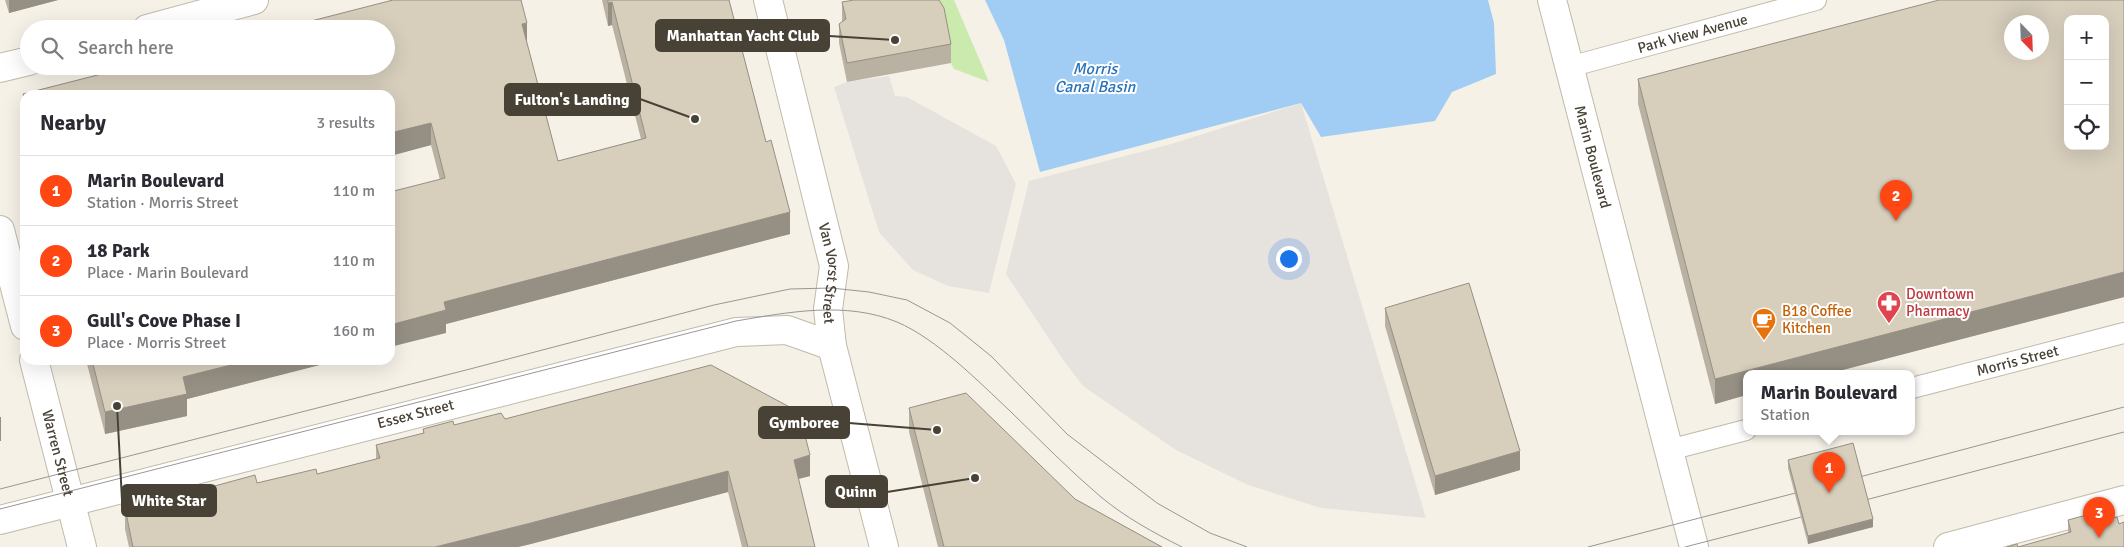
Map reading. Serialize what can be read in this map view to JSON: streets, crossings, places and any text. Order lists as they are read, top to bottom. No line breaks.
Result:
{"streets":{"street":["Marin Boulevard","Van Vorst Street","Essex Street","Warren Street"],"lane":["Park View Avenue","Morris Street"]},"crossings":[["Park View Avenue","Marin Boulevard"],["Van Vorst Street","Essex Street"],["Essex Street","Warren Street"]],"water":["Morris Canal Basin"],"places":{"other":["Manhattan Yacht Club","Fulton's Landing","White Star","Gymboree","Quinn"],"pharmacy":["Downtown Pharmacy"],"cafe":["B18 Coffee Kitchen"]},"north":"bottom right","page":{"map_buttons":["+","−"],"search":"Search here","heading":["Nearby","3 results"],"list":[{"mark":"1","name":"Marin Boulevard","note":"Station · Morris Street","value":"110 m"},{"mark":"2","name":"18 Park","note":"Place · Marin Boulevard","value":"110 m"},{"mark":"3","name":"Gull's Cove Phase I","note":"Place · Morris Street","value":"160 m"}],"pins":["2","1","3"],"popup":["Marin Boulevard","Station"]}}
